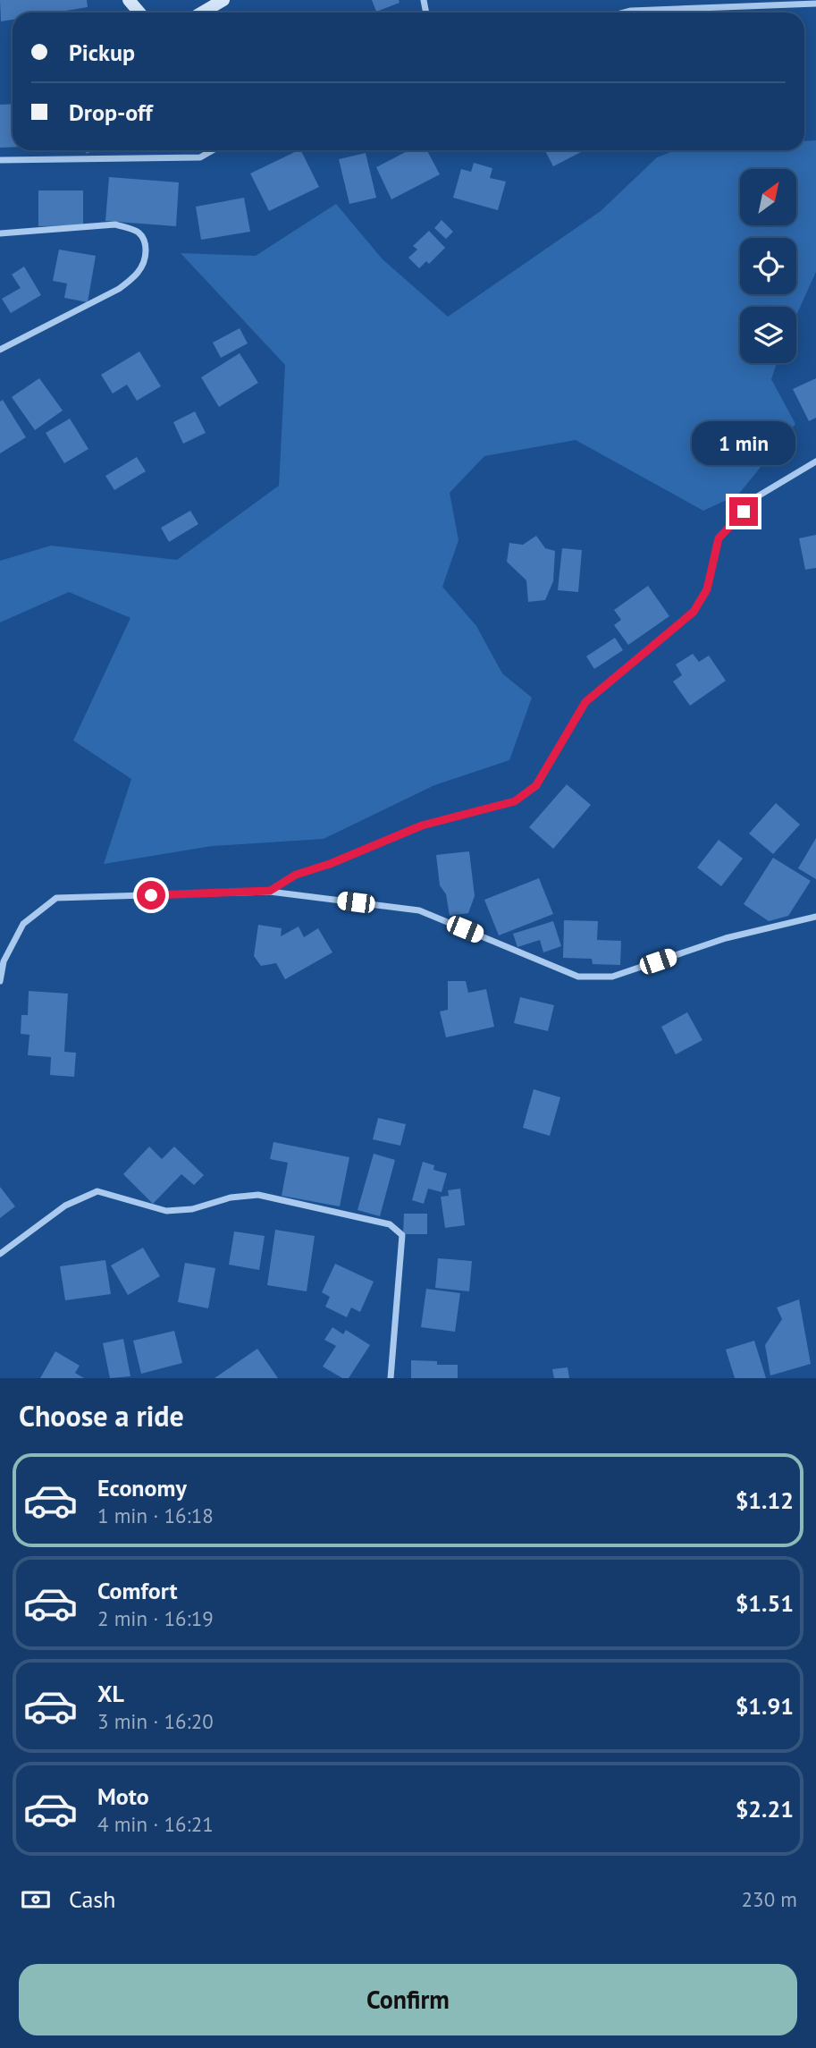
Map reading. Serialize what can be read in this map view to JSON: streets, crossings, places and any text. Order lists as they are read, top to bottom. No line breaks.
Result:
{"north":"top right","page":{"banner":["Pickup","Drop-off"],"bubble":"1 min","heading":"Choose a ride","list":[{"name":"Economy","note":"1 min · 16:18","value":"$1.12"},{"name":"Comfort","note":"2 min · 16:19","value":"$1.51"},{"name":"XL","note":"3 min · 16:20","value":"$1.91"},{"name":"Moto","note":"4 min · 16:21","value":"$2.21"}],"pay":["Cash","230 m"],"buttons":"Confirm"}}
